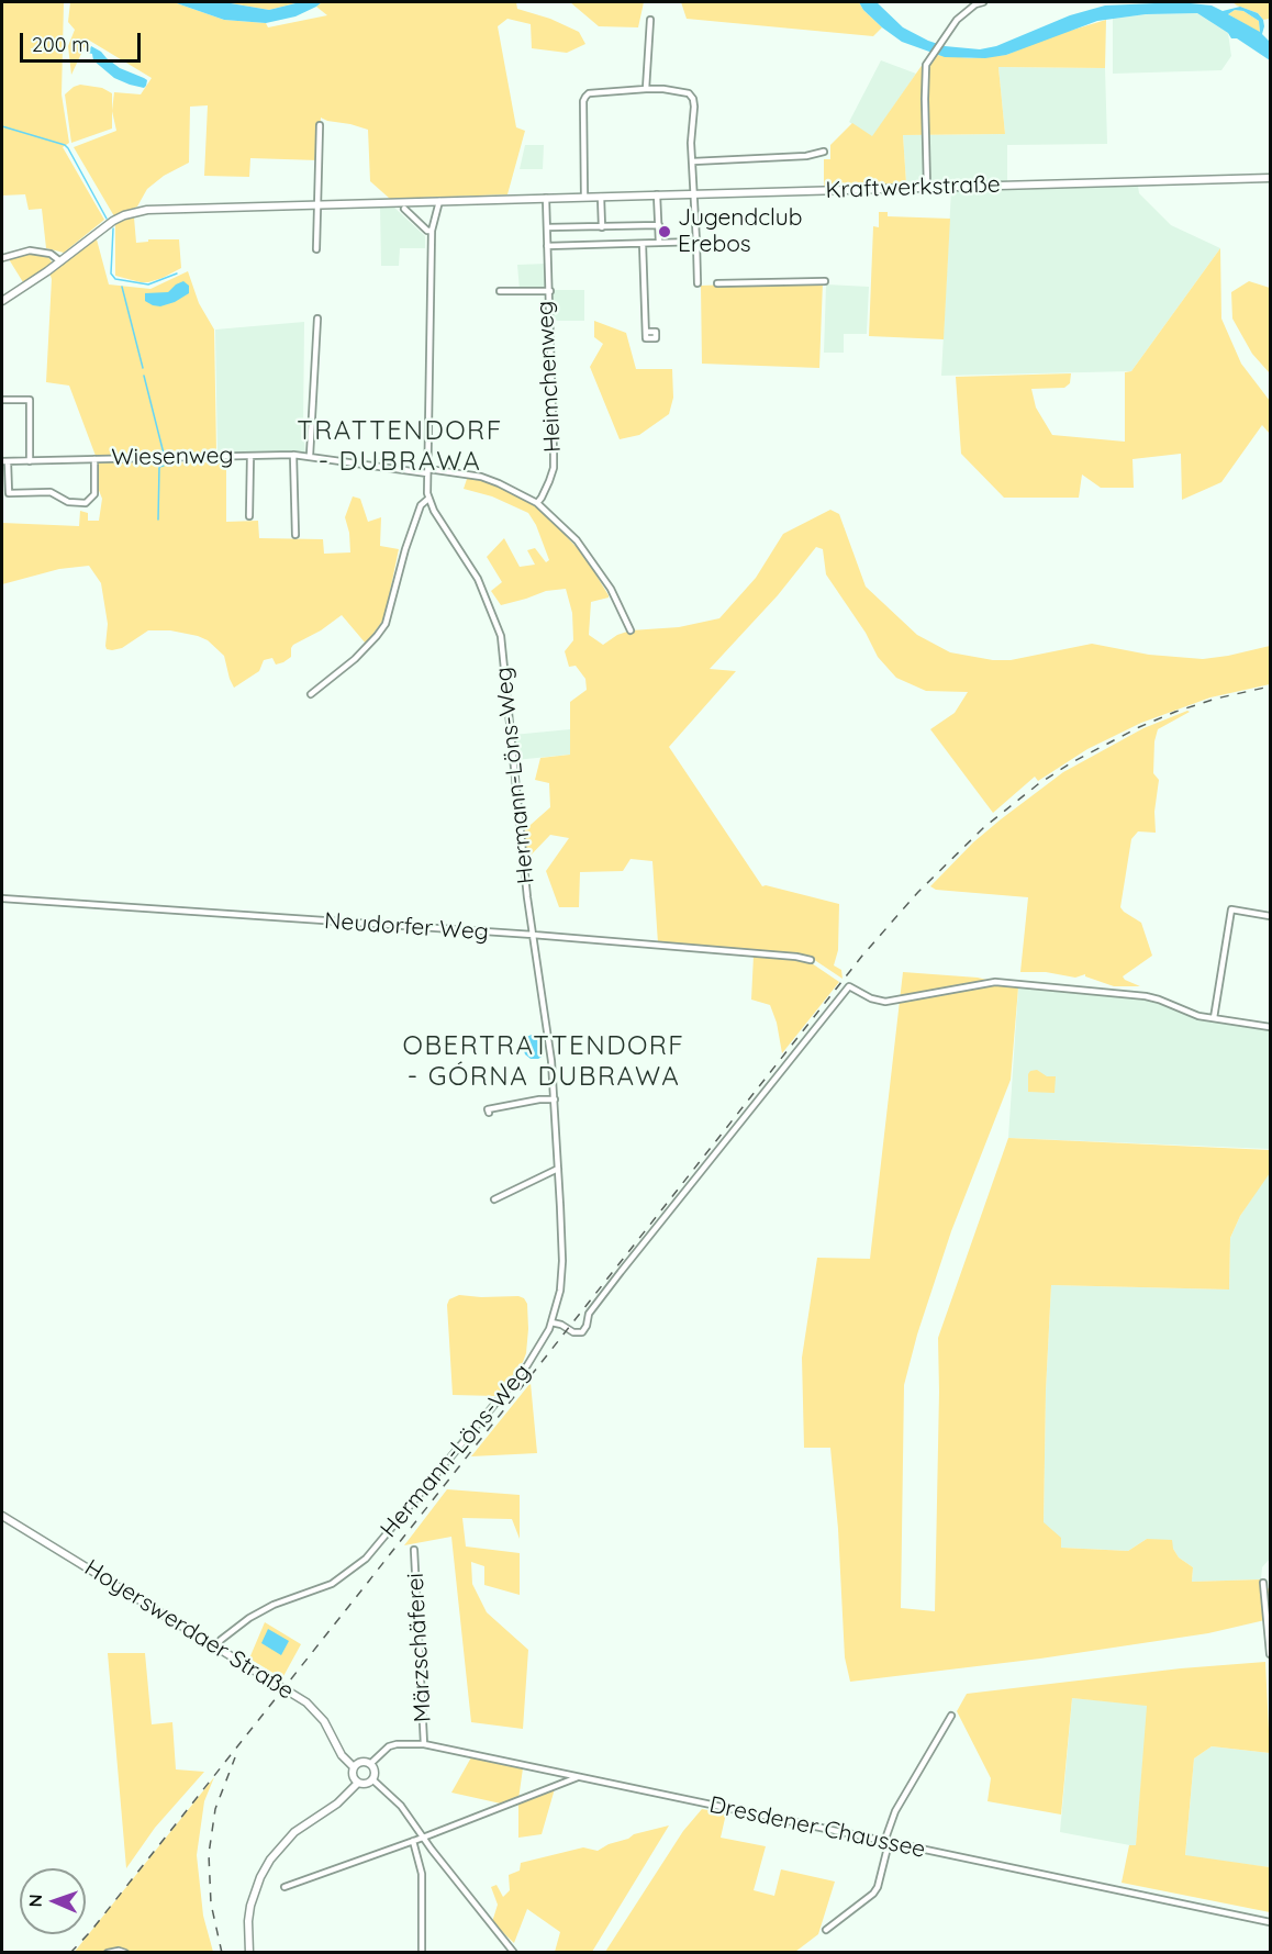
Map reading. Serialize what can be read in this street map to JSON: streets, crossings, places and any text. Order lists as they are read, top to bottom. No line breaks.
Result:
{"streets":{"main road":["Kraftwerkstraße","Hoyerswerdaer Straße"],"street":["Heimchenweg","Wiesenweg","Hermann-Löns-Weg","Neudorfer Weg","Märzschäferei","Dresdener Chaussee"]},"crossings":[["Kraftwerkstraße","Hermann-Löns-Weg"],["Heimchenweg","Wiesenweg"],["Wiesenweg","Hermann-Löns-Weg"],["Hermann-Löns-Weg","Neudorfer Weg"],["Hermann-Löns-Weg","Hoyerswerdaer Straße"],["Hoyerswerdaer Straße","Dresdener Chaussee"],["Märzschäferei","Dresdener Chaussee"]],"districts":["TRATTENDORF - DUBRAWA","OBERTRATTENDORF - GÓRNA DUBRAWA"],"places":["Jugendclub Erebos"],"scale_bar":"200 m","north":"left"}
